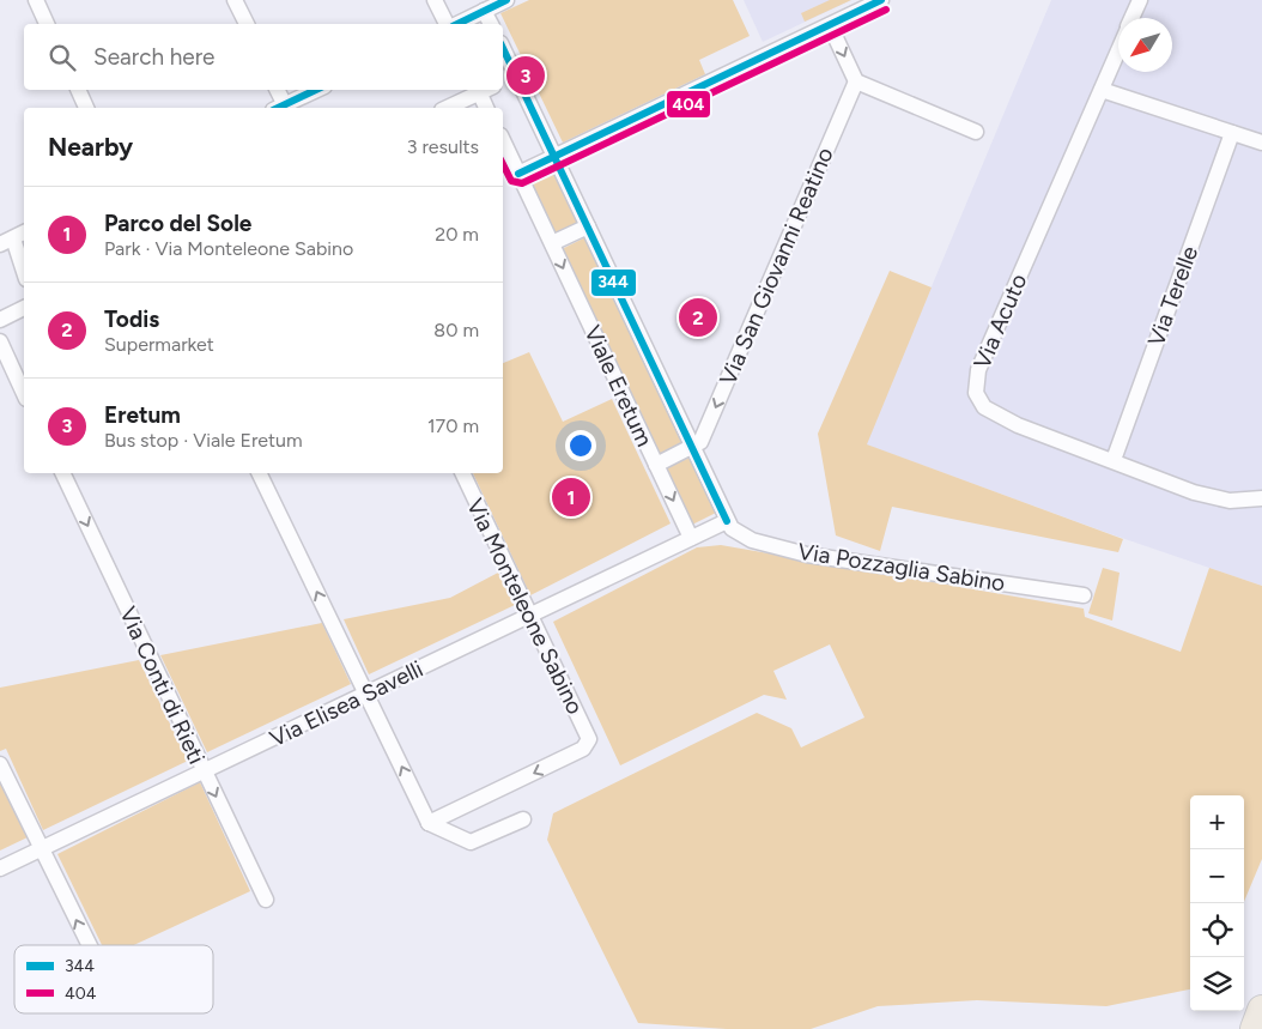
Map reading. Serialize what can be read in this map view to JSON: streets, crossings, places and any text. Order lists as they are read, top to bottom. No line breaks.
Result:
{"streets":{"street":["Via San Giovanni Reatino","Via Terelle","Via Acuto","Viale Eretum","Via Pozzaglia Sabino","Via Monteleone Sabino","Via Conti di Rieti","Via Elisea Savelli"]},"crossings":[["Via San Giovanni Reatino","Viale Eretum"],["Via Terelle","Via Acuto"],["Viale Eretum","Via Pozzaglia Sabino"],["Viale Eretum","Via Elisea Savelli"],["Via Pozzaglia Sabino","Via Elisea Savelli"],["Via Monteleone Sabino","Via Elisea Savelli"],["Via Conti di Rieti","Via Elisea Savelli"]],"one_way":["Via San Giovanni Reatino","Via Conti di Rieti"],"lines":["transit line 344","transit line 404"],"legend":["344","404"],"north":"bottom left","page":{"search":"Search here","pins":["3","2","1"],"heading":["Nearby","3 results"],"list":[{"mark":"1","name":"Parco del Sole","note":"Park · Via Monteleone Sabino","value":"20 m"},{"mark":"2","name":"Todis","note":"Supermarket","value":"80 m"},{"mark":"3","name":"Eretum","note":"Bus stop · Viale Eretum","value":"170 m"}],"map_buttons":["+","−"]}}
